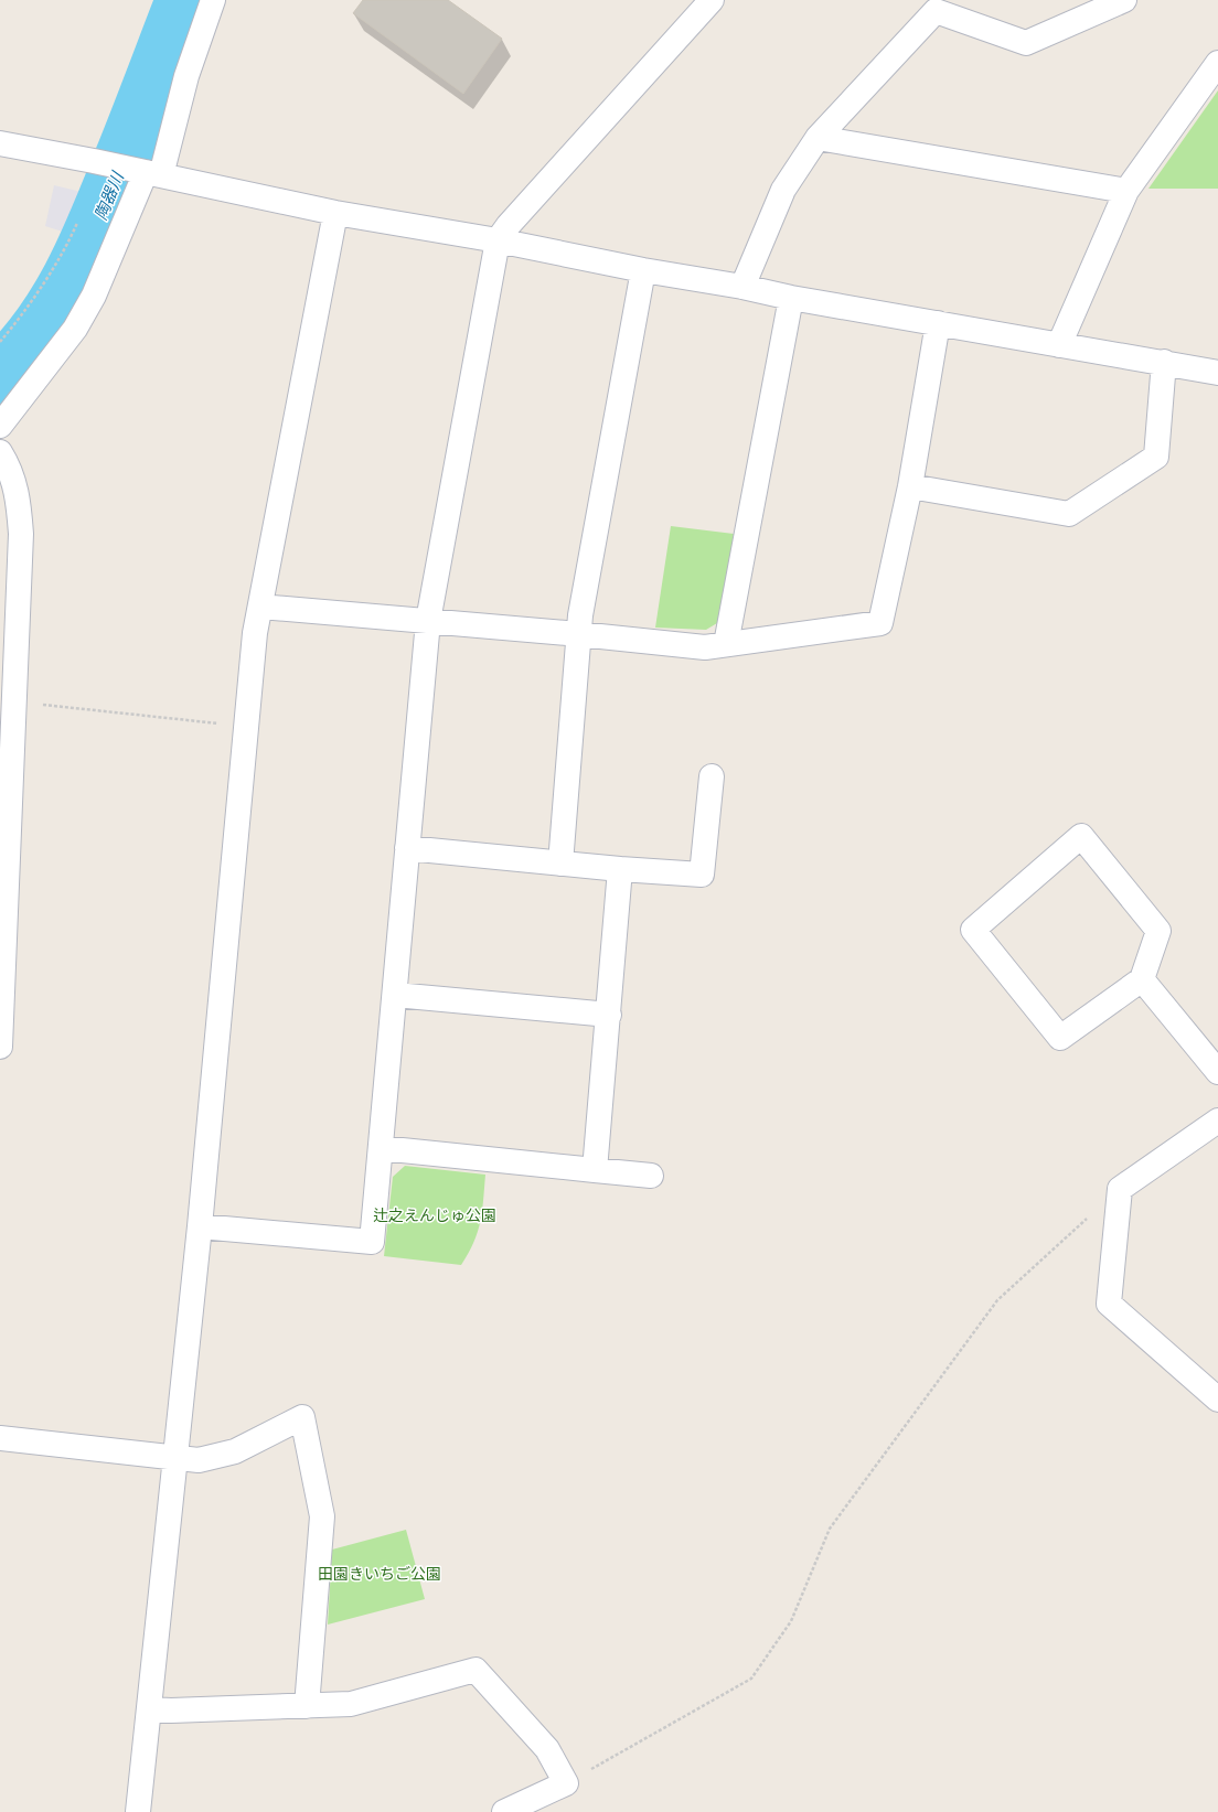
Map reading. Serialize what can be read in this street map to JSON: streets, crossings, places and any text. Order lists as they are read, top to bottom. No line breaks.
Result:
{"water":["陶器川"],"parks":["辻之えんじゅ公園","田園きいちご公園"]}
